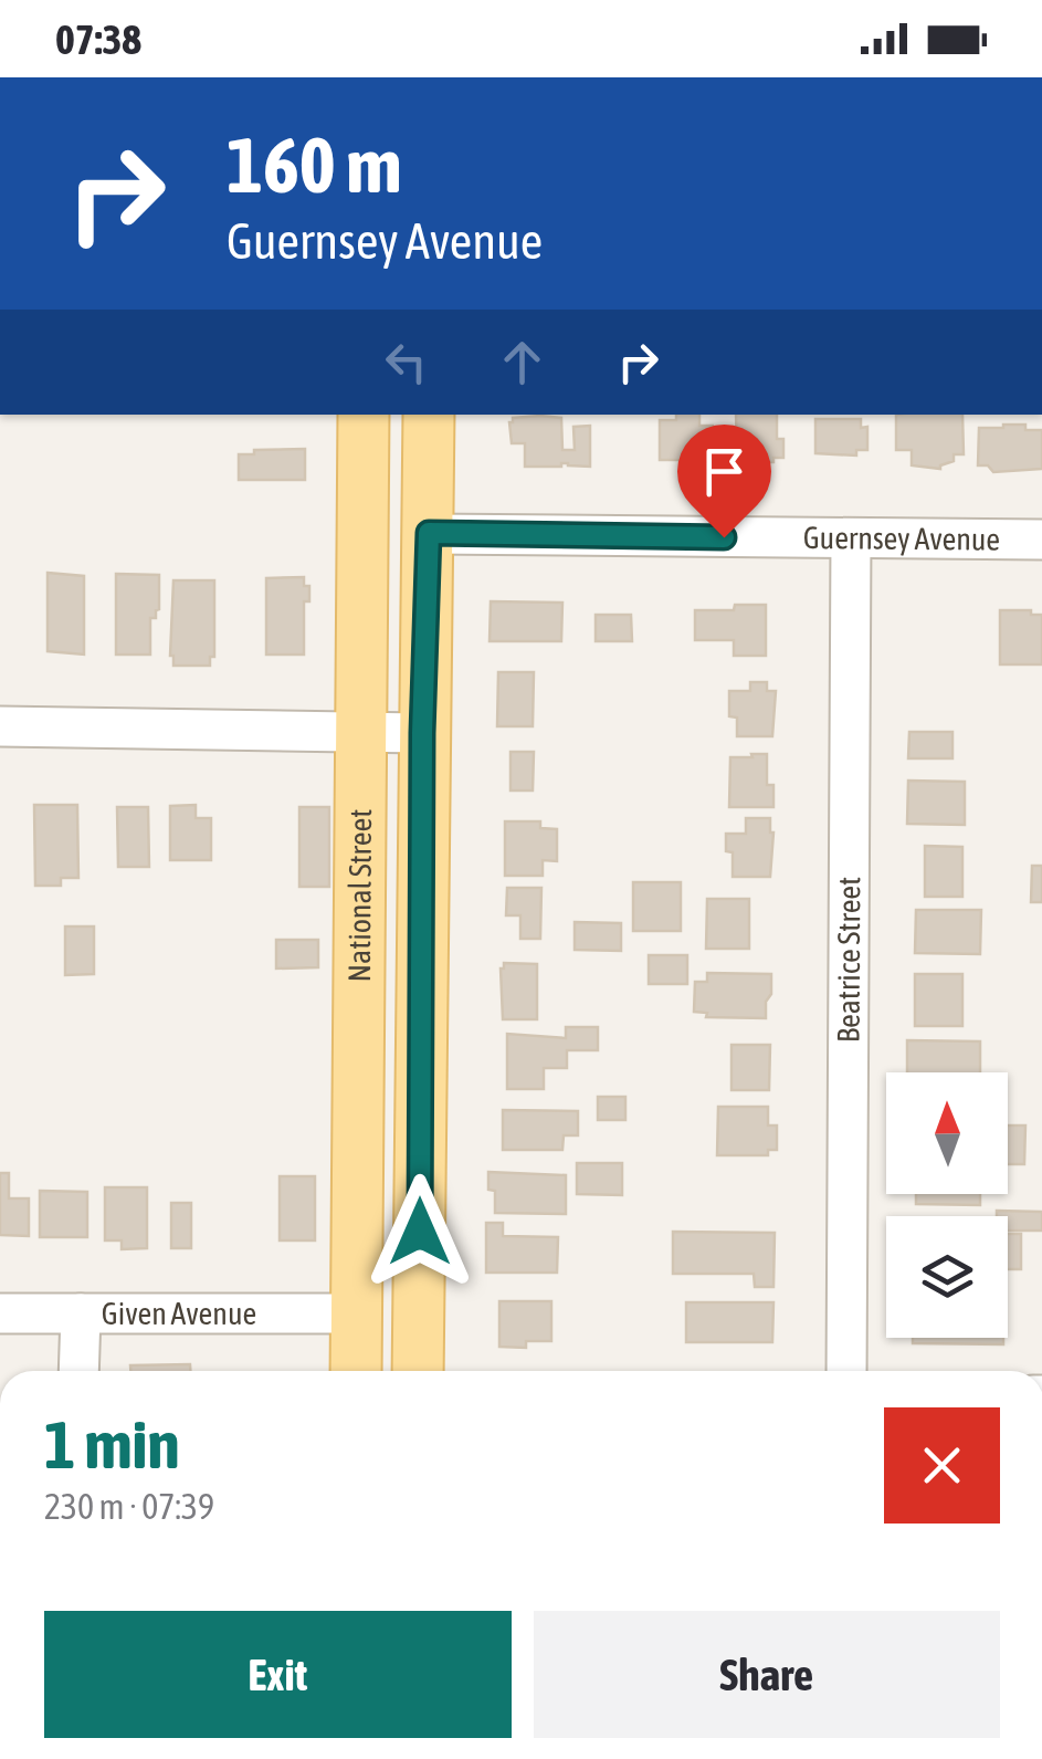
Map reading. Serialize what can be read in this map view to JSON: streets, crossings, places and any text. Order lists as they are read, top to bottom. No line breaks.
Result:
{"streets":{"main road":["National Street"],"street":["Guernsey Avenue","Beatrice Street","Given Avenue"]},"crossings":[["Guernsey Avenue","National Street"],["Guernsey Avenue","Beatrice Street"],["National Street","Given Avenue"]],"north":"top","page":{"status":"07:38","turn":["160 m","Guernsey Avenue"],"heading":["1 min","230 m · 07:39"],"buttons":["Exit","Share"]}}
